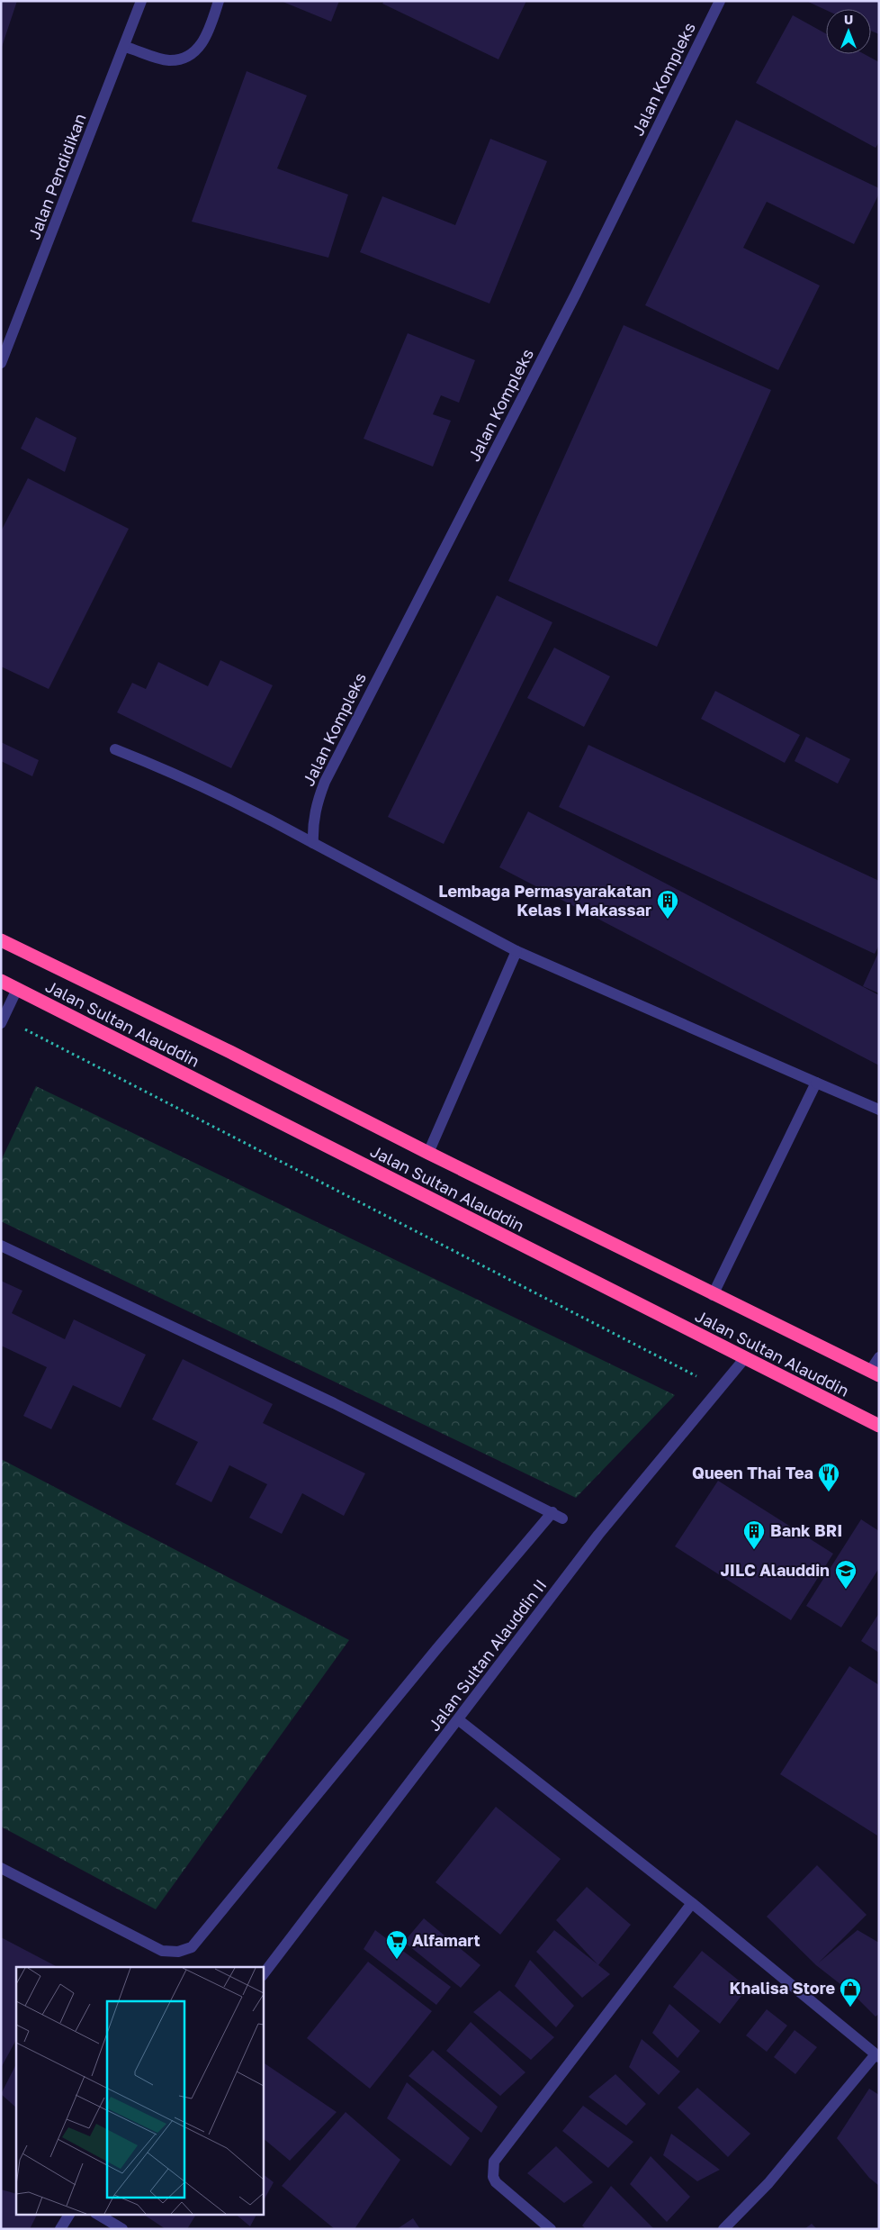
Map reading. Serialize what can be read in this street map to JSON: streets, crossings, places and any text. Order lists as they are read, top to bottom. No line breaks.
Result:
{"streets":{"highway":["Jalan Sultan Alauddin"],"street":["Jalan Kompleks","Jalan Pendidikan","Jalan Sultan Alauddin II"]},"crossings":[["Jalan Sultan Alauddin","Jalan Sultan Alauddin II"]],"places":{"building":["Lembaga Permasyarakatan Kelas I Makassar","Bank BRI"],"restaurant":["Queen Thai Tea"],"school or university":["JILC Alauddin"],"supermarket":["Alfamart"],"shop":["Khalisa Store"]},"north":"top"}
